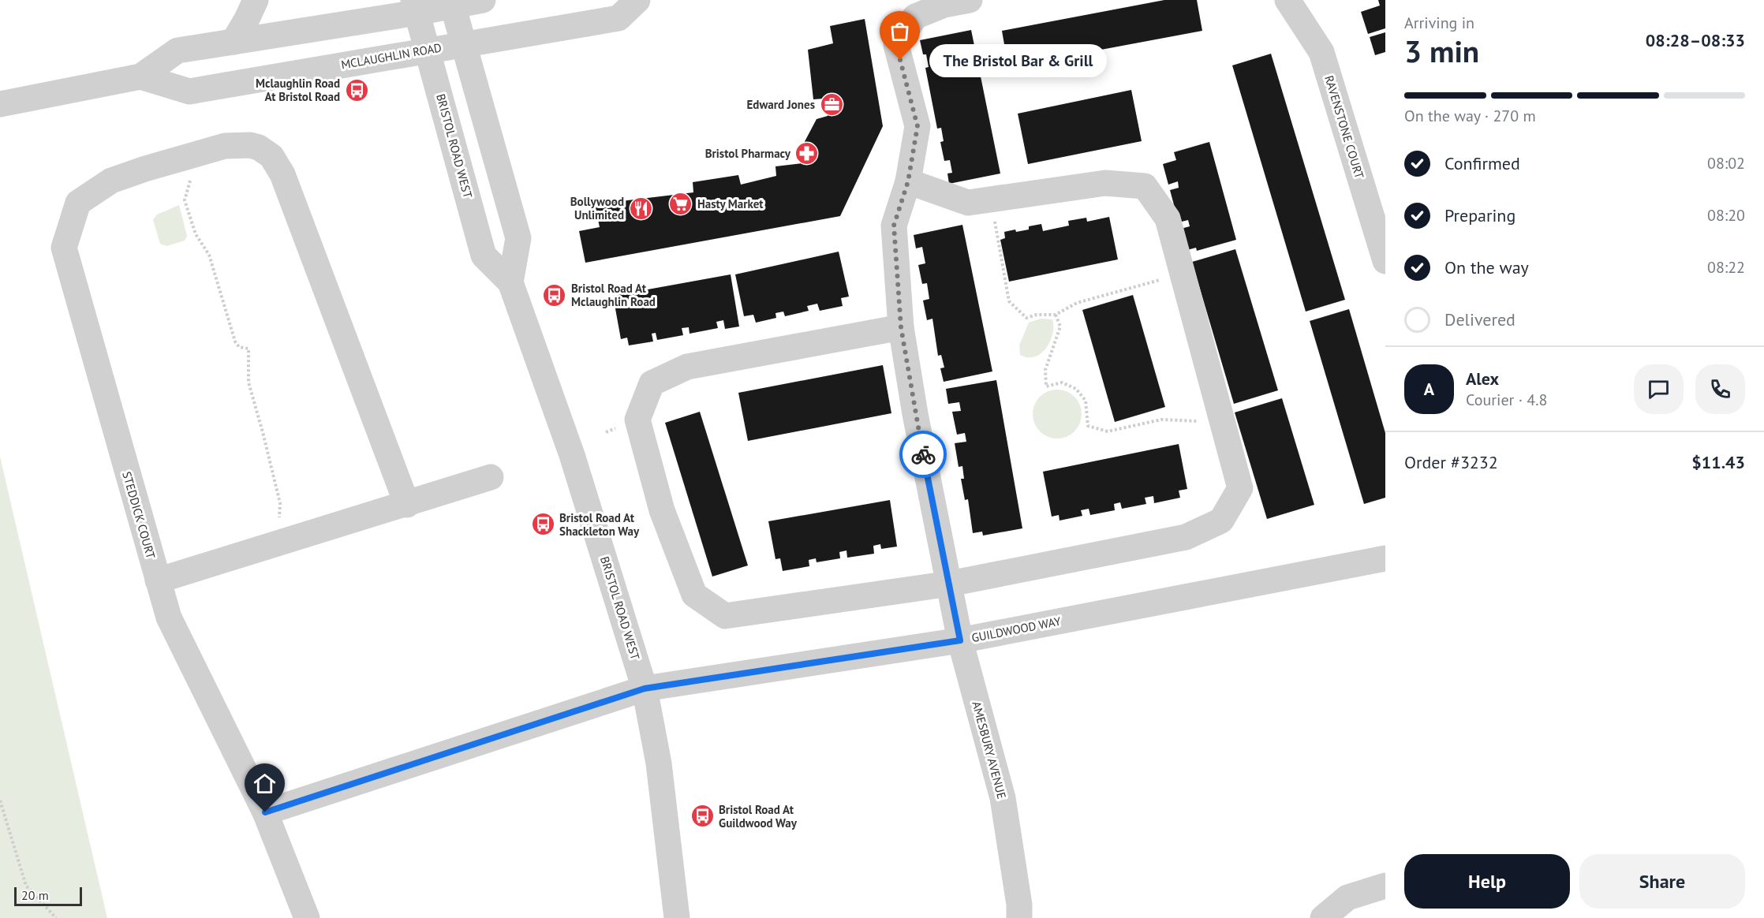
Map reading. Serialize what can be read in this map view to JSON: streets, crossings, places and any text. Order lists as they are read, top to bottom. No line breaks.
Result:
{"streets":{"street":["MCLAUGHLIN ROAD","RAVENSTONE COURT","BRISTOL ROAD WEST","STEDDICK COURT","GUILDWOOD WAY","AMESBURY AVENUE"]},"crossings":[["MCLAUGHLIN ROAD","BRISTOL ROAD WEST"],["BRISTOL ROAD WEST","GUILDWOOD WAY"],["STEDDICK COURT","GUILDWOOD WAY"],["GUILDWOOD WAY","AMESBURY AVENUE"]],"places":{"other":["The Bristol Bar & Grill"],"bus stop":["Mclaughlin Road At Bristol Road","Bristol Road At Mclaughlin Road","Bristol Road At Shackleton Way","Bristol Road At Guildwood Way"],"office":["Edward Jones"],"pharmacy":["Bristol Pharmacy"],"supermarket":["Hasty Market"],"restaurant":["Bollywood Unlimited"]},"scale_bar":"20 m","page":{"heading":["3 min","Arriving in","08:28–08:33"],"panel":["Alex","Courier · 4.8","Order #3232","$11.43"],"bubble":"The Bristol Bar & Grill","bar":"On the way · 270 m","list":[["Confirmed","08:02"],["Preparing","08:20"],["On the way","08:22"],"Delivered"],"round":"A","buttons":["Help","Share"],"scale":"20 m"}}
